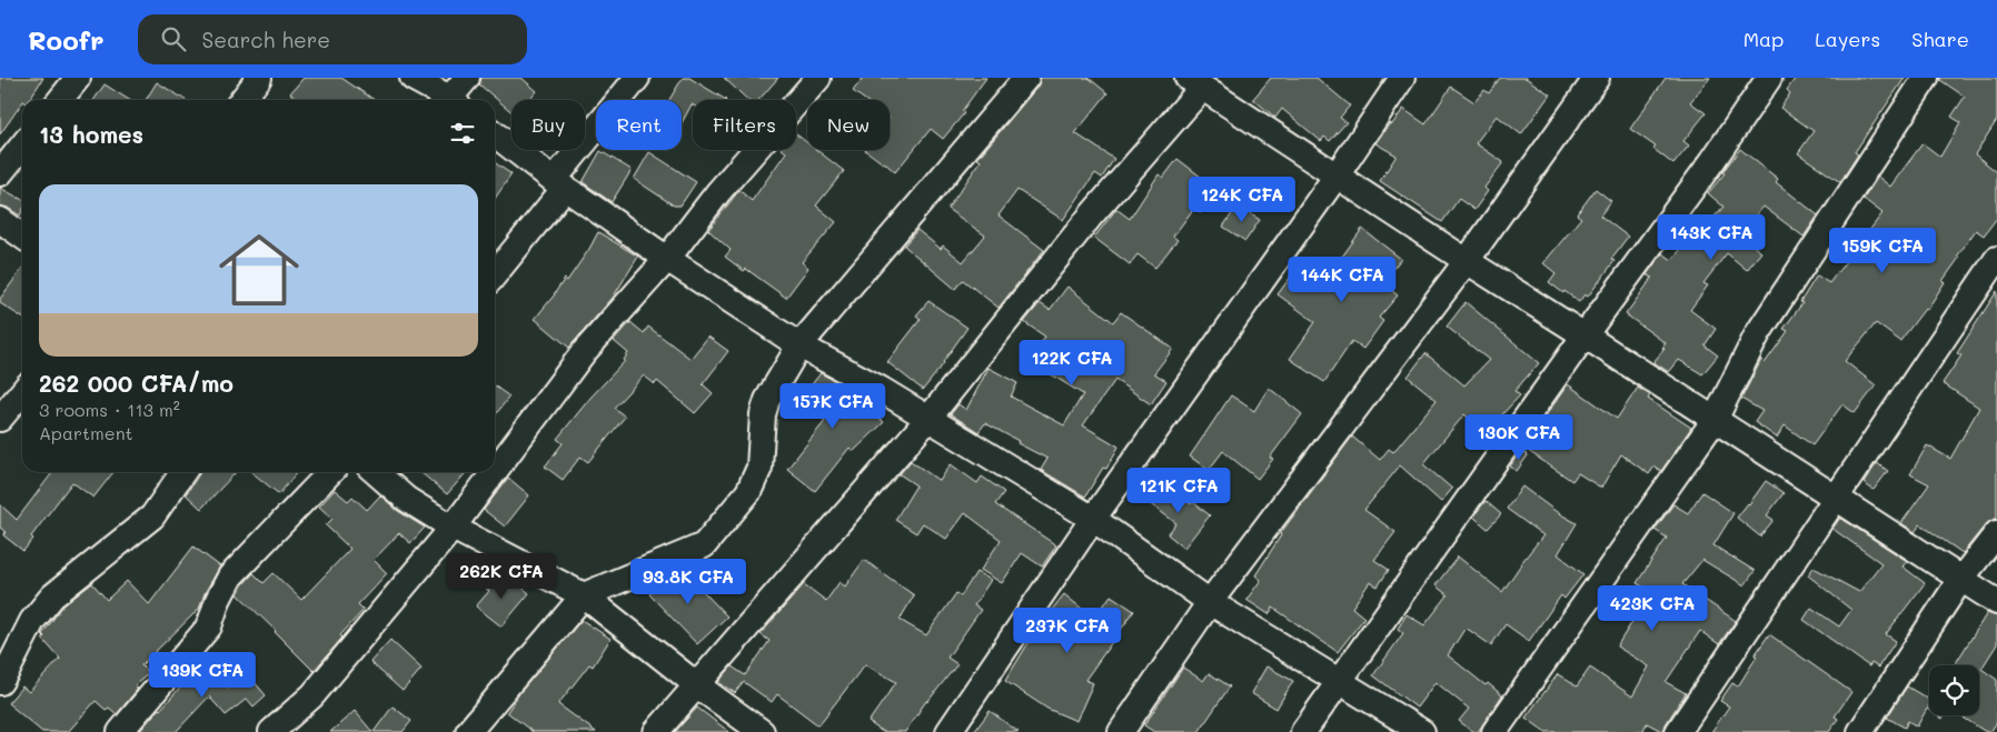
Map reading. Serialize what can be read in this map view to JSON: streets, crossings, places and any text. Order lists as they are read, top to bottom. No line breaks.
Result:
{"page":{"header":"Roofr","search":"Search here","nav":["Map","Layers","Share"],"chip":["Buy","Rent","Filters","New"],"heading":"13 homes","list":[{"name":"262 000 CFA/mo","note":"3 rooms · 113 m² · Apartment"}],"price":["124K CFA","143K CFA","159K CFA","144K CFA","122K CFA","157K CFA","130K CFA","121K CFA","262K CFA","93.8K CFA","423K CFA","237K CFA","139K CFA"]}}
